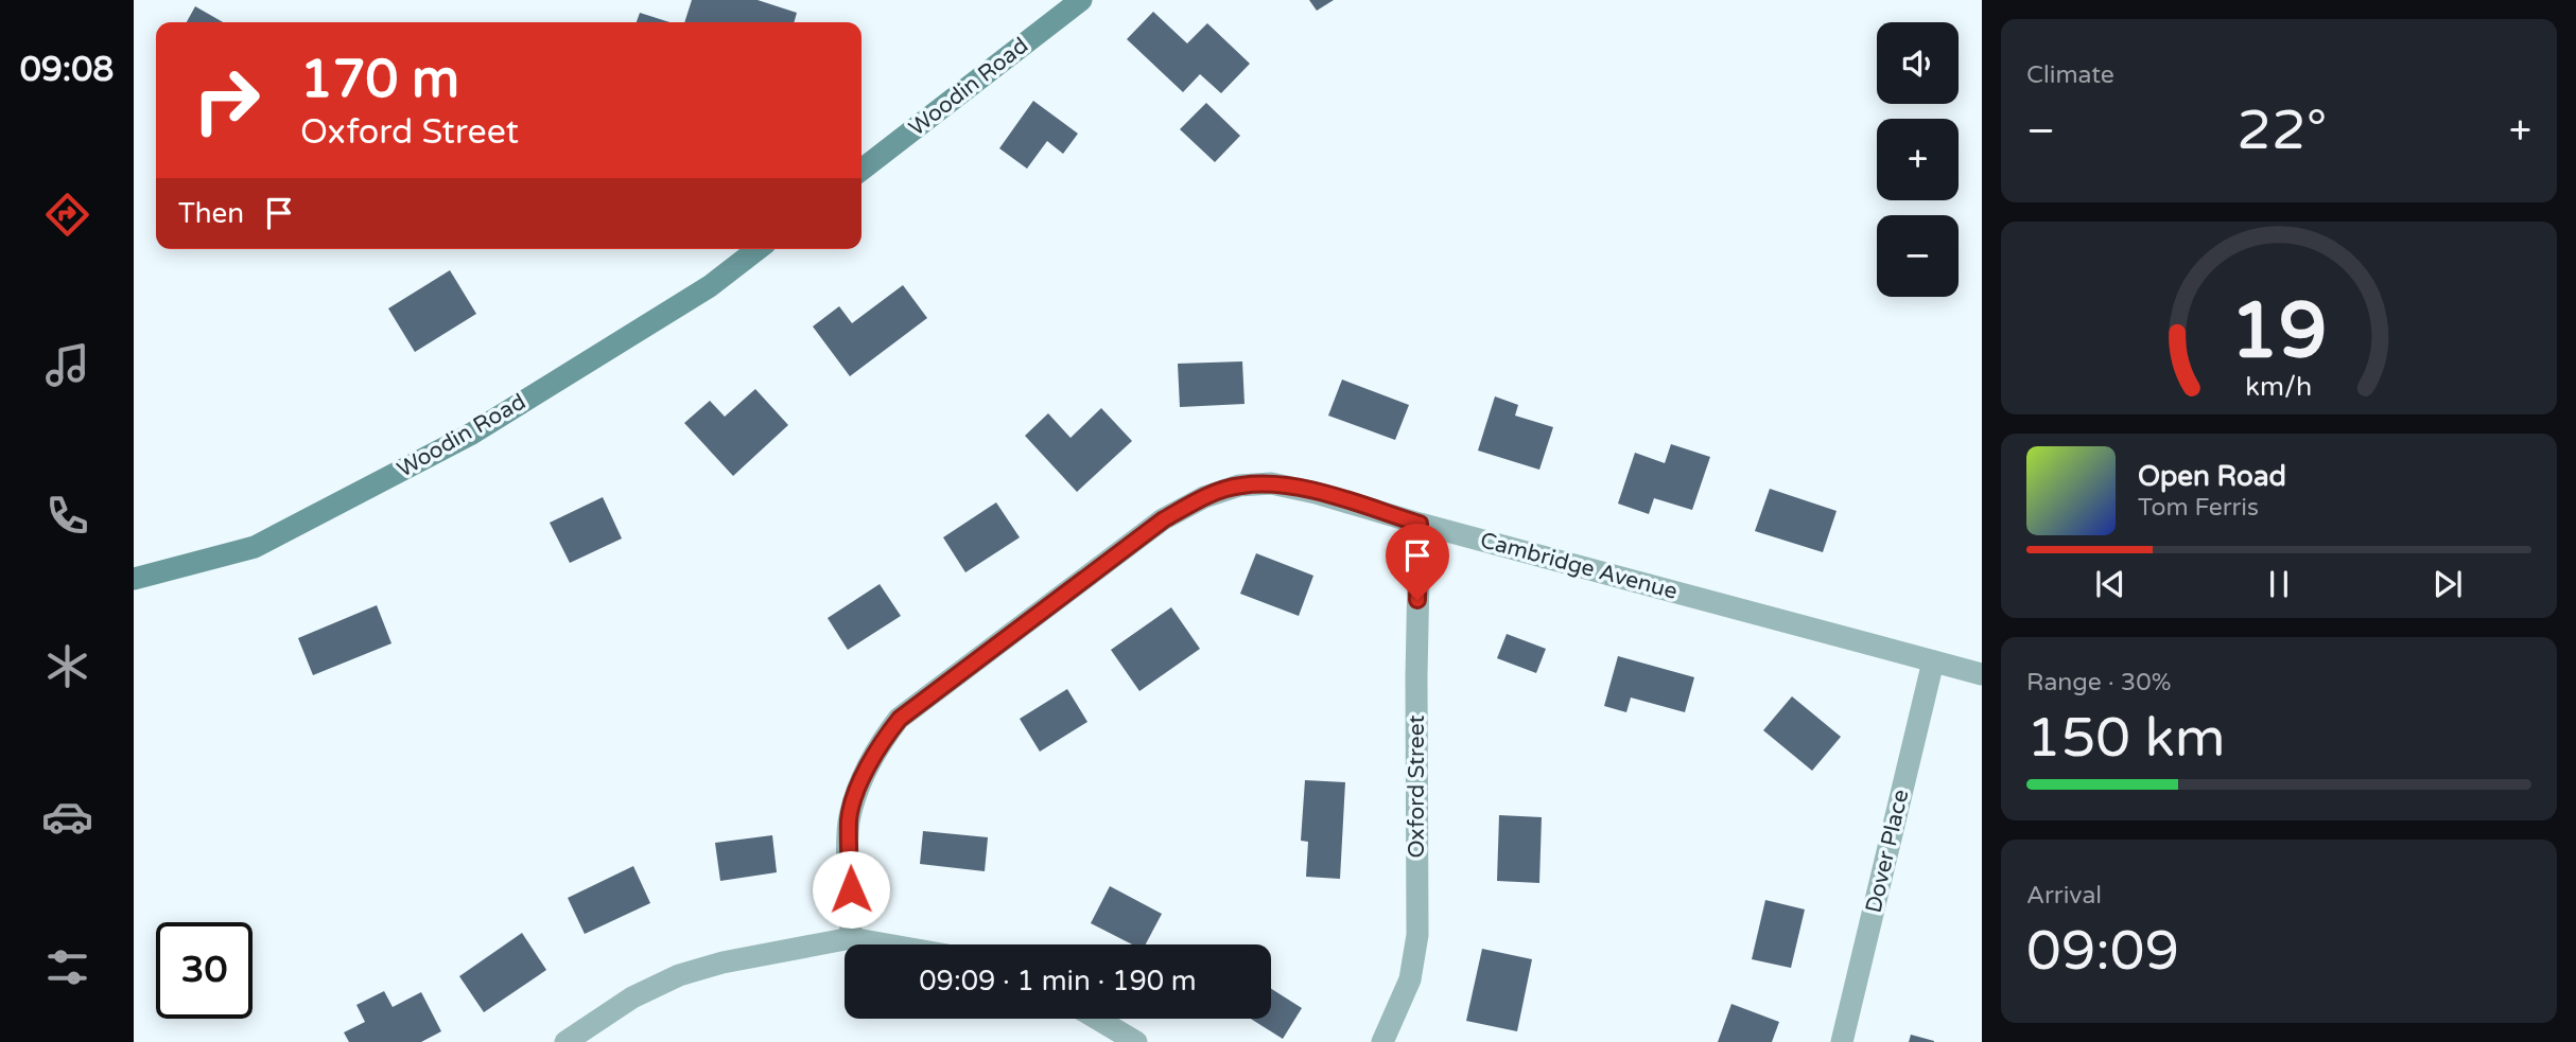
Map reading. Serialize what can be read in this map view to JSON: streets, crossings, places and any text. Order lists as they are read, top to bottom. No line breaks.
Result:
{"streets":{"street":["Woodin Road","Cambridge Avenue","Oxford Street","Dover Place"]},"crossings":[["Cambridge Avenue","Oxford Street"],["Cambridge Avenue","Dover Place"]],"page":{"tabs":"09:08","tile":["Climate",["Range · 30%","150 km"],["Arrival","09:09"]],"map_buttons":["+","−"],"turn":["170 m","Oxford Street"],"heat":["−","22°","+"],"then":"Then","song":["Open Road","Tom Ferris"],"limit":"30","trip":"09:09 · 1 min · 190 m","gauge":["19","km/h"]}}
